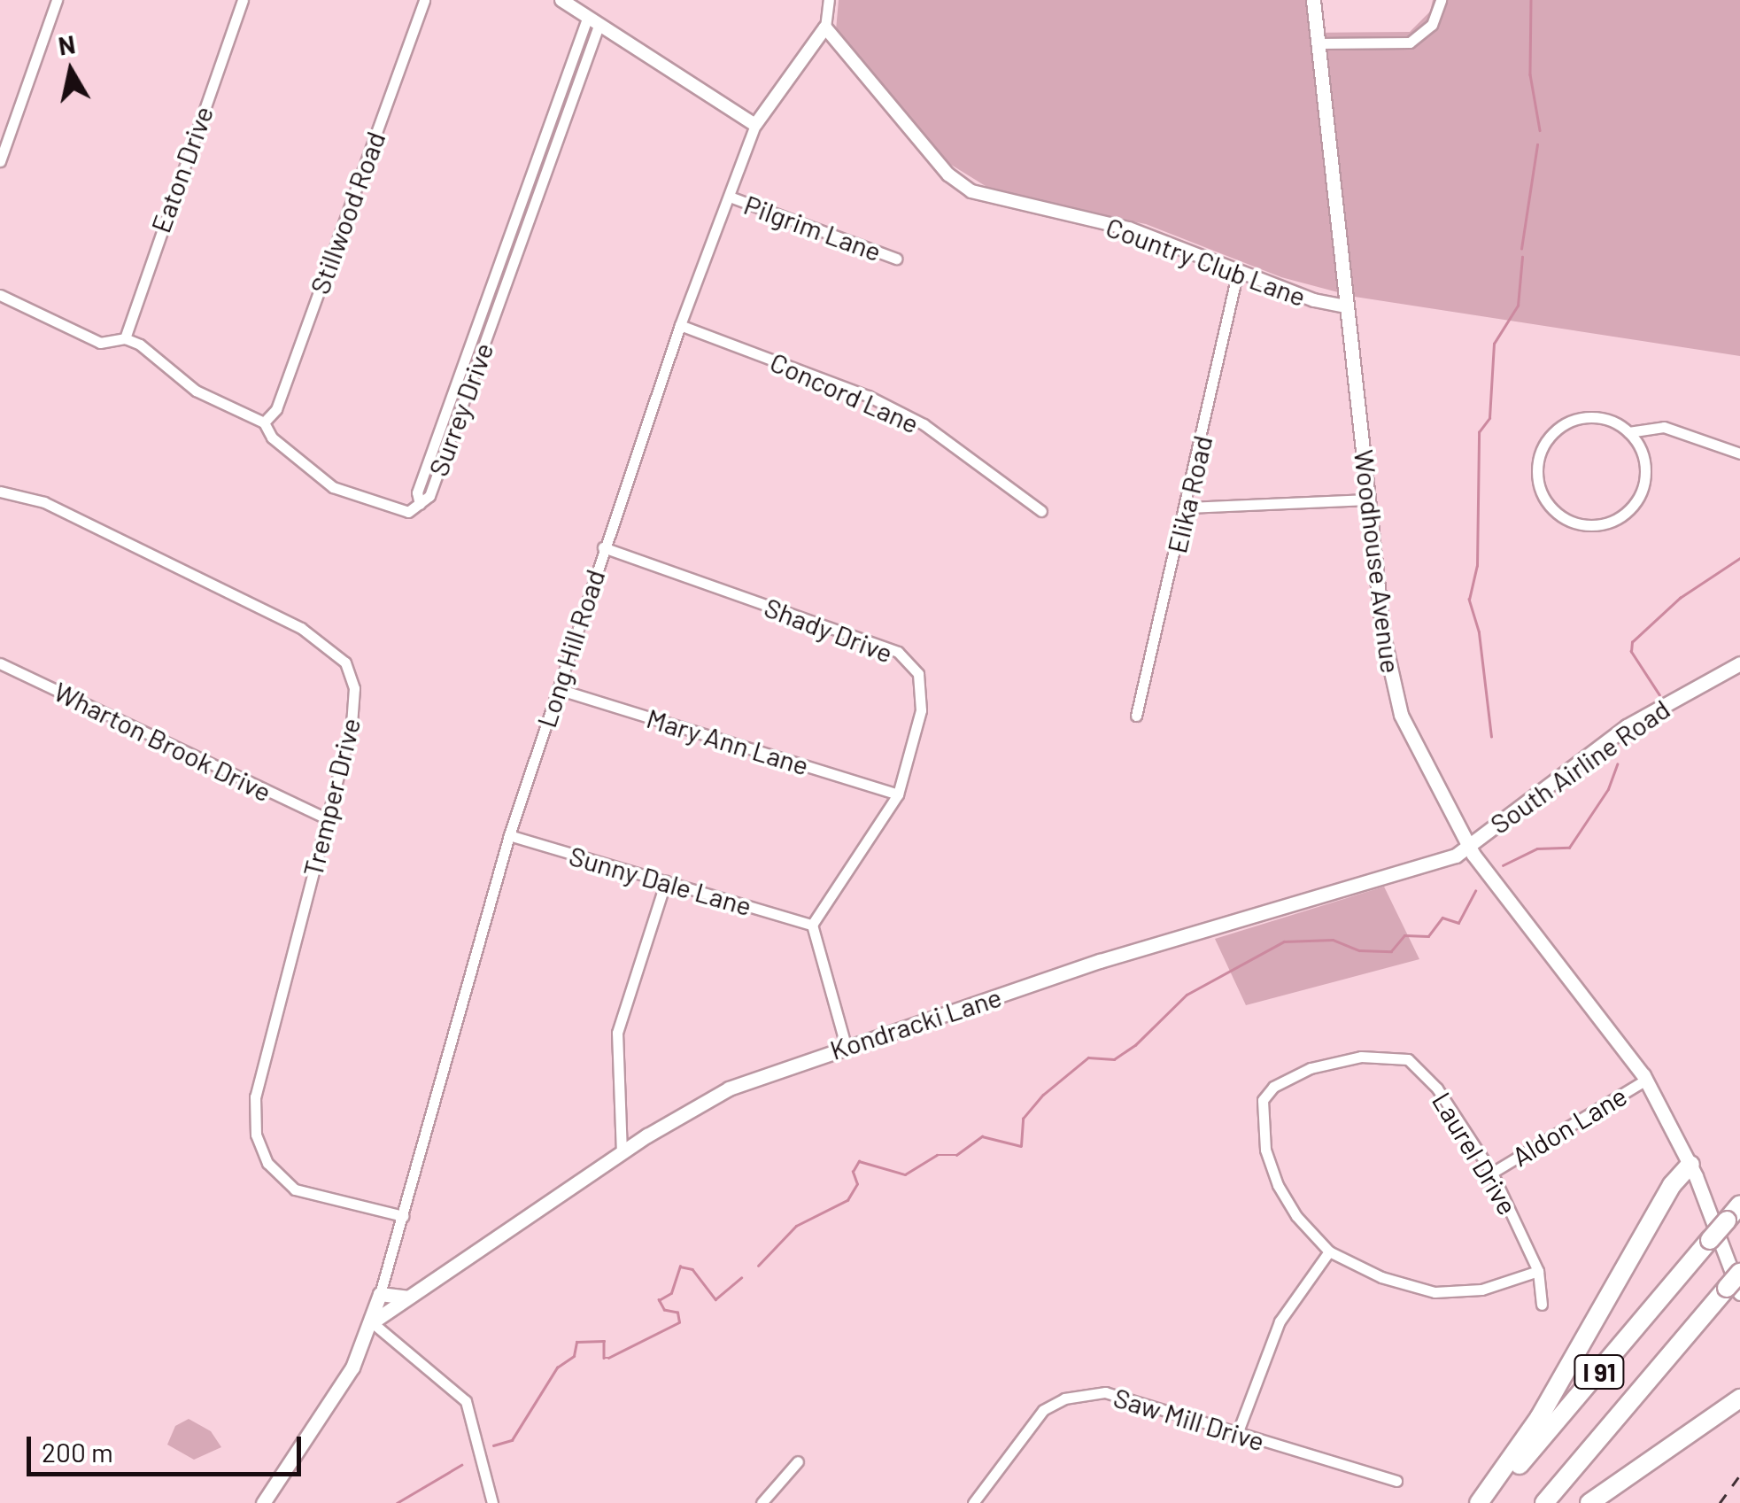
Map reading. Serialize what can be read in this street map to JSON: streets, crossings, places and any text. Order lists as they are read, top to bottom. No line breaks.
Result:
{"streets":{"highway":["I 91"],"main road":["Woodhouse Avenue","Long Hill Road","South Airline Road","Kondracki Lane"],"street":["Eaton Drive","Stillwood Road","Pilgrim Lane","Country Club Lane","Concord Lane","Surrey Drive","Elika Road","Shady Drive","Wharton Brook Drive","Mary Ann Lane","Tremper Drive","Sunny Dale Lane","Aldon Lane","Laurel Drive","Saw Mill Drive"]},"crossings":[["Stillwood Road","Surrey Drive"],["Pilgrim Lane","Long Hill Road"],["Country Club Lane","Elika Road"],["Country Club Lane","Woodhouse Avenue"],["Country Club Lane","Long Hill Road"],["Concord Lane","Long Hill Road"],["Woodhouse Avenue","South Airline Road"],["Woodhouse Avenue","Kondracki Lane"],["Woodhouse Avenue","Aldon Lane"],["Woodhouse Avenue","I 91"],["Shady Drive","Long Hill Road"],["Shady Drive","Mary Ann Lane"],["Shady Drive","Sunny Dale Lane"],["Long Hill Road","Mary Ann Lane"],["Long Hill Road","Tremper Drive"],["Long Hill Road","Sunny Dale Lane"],["Long Hill Road","Kondracki Lane"],["Wharton Brook Drive","Tremper Drive"],["South Airline Road","Kondracki Lane"],["Aldon Lane","Laurel Drive"]],"scale_bar":"200 m","north":"top"}
